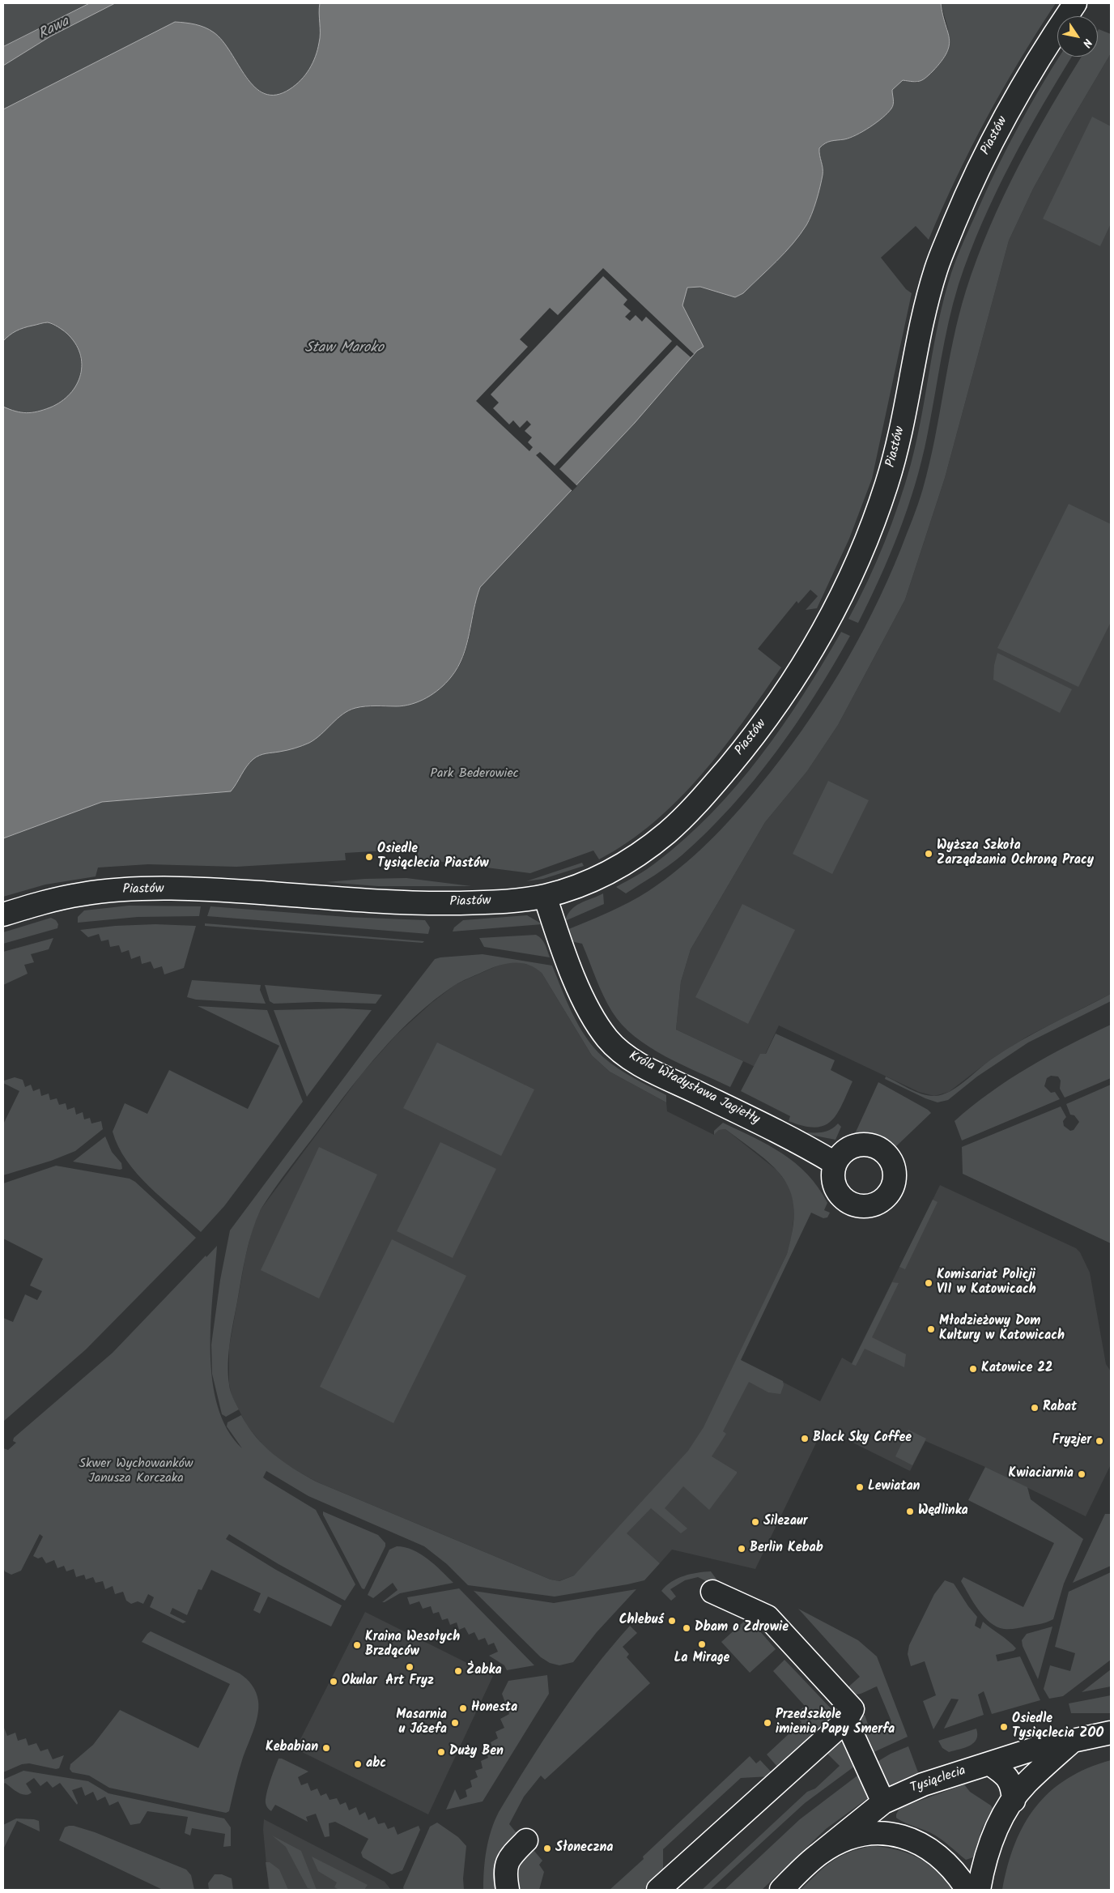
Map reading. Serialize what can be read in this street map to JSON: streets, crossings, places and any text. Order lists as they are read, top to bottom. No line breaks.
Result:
{"streets":{"street":["Piastów","Króla Władysława Jagiełły","Tysiąclecia"]},"crossings":[["Piastów","Króla Władysława Jagiełły"]],"water":["Rawa","Staw Maroko"],"parks":["Park Bederowiec","Skwer Wychowanków Janusza Korczaka"],"places":["Wyższa Szkoła Zarządzania Ochroną Pracy","Osiedle Tysiąclecia Piastów","Komisariat Policji VII w Katowicach","Młodzieżowy Dom Kultury w Katowicach","Katowice 22","Rabat","Black Sky Coffee","Fryzjer","Kwiaciarnia","Lewiatan","Wędlinka","Silezaur","Berlin Kebab","Chlebuś","Dbam o Zdrowie","La Mirage","Kraina Wesołych Brzdąców","Art Fryz","Żabka","Okular","Honesta","Masarnia u Józefa","Przedszkole imienia Papy Smerfa","Osiedle Tysiąclecia ZOO","Kebabian","Duży Ben","abc","Słoneczna"],"north":"bottom right"}
